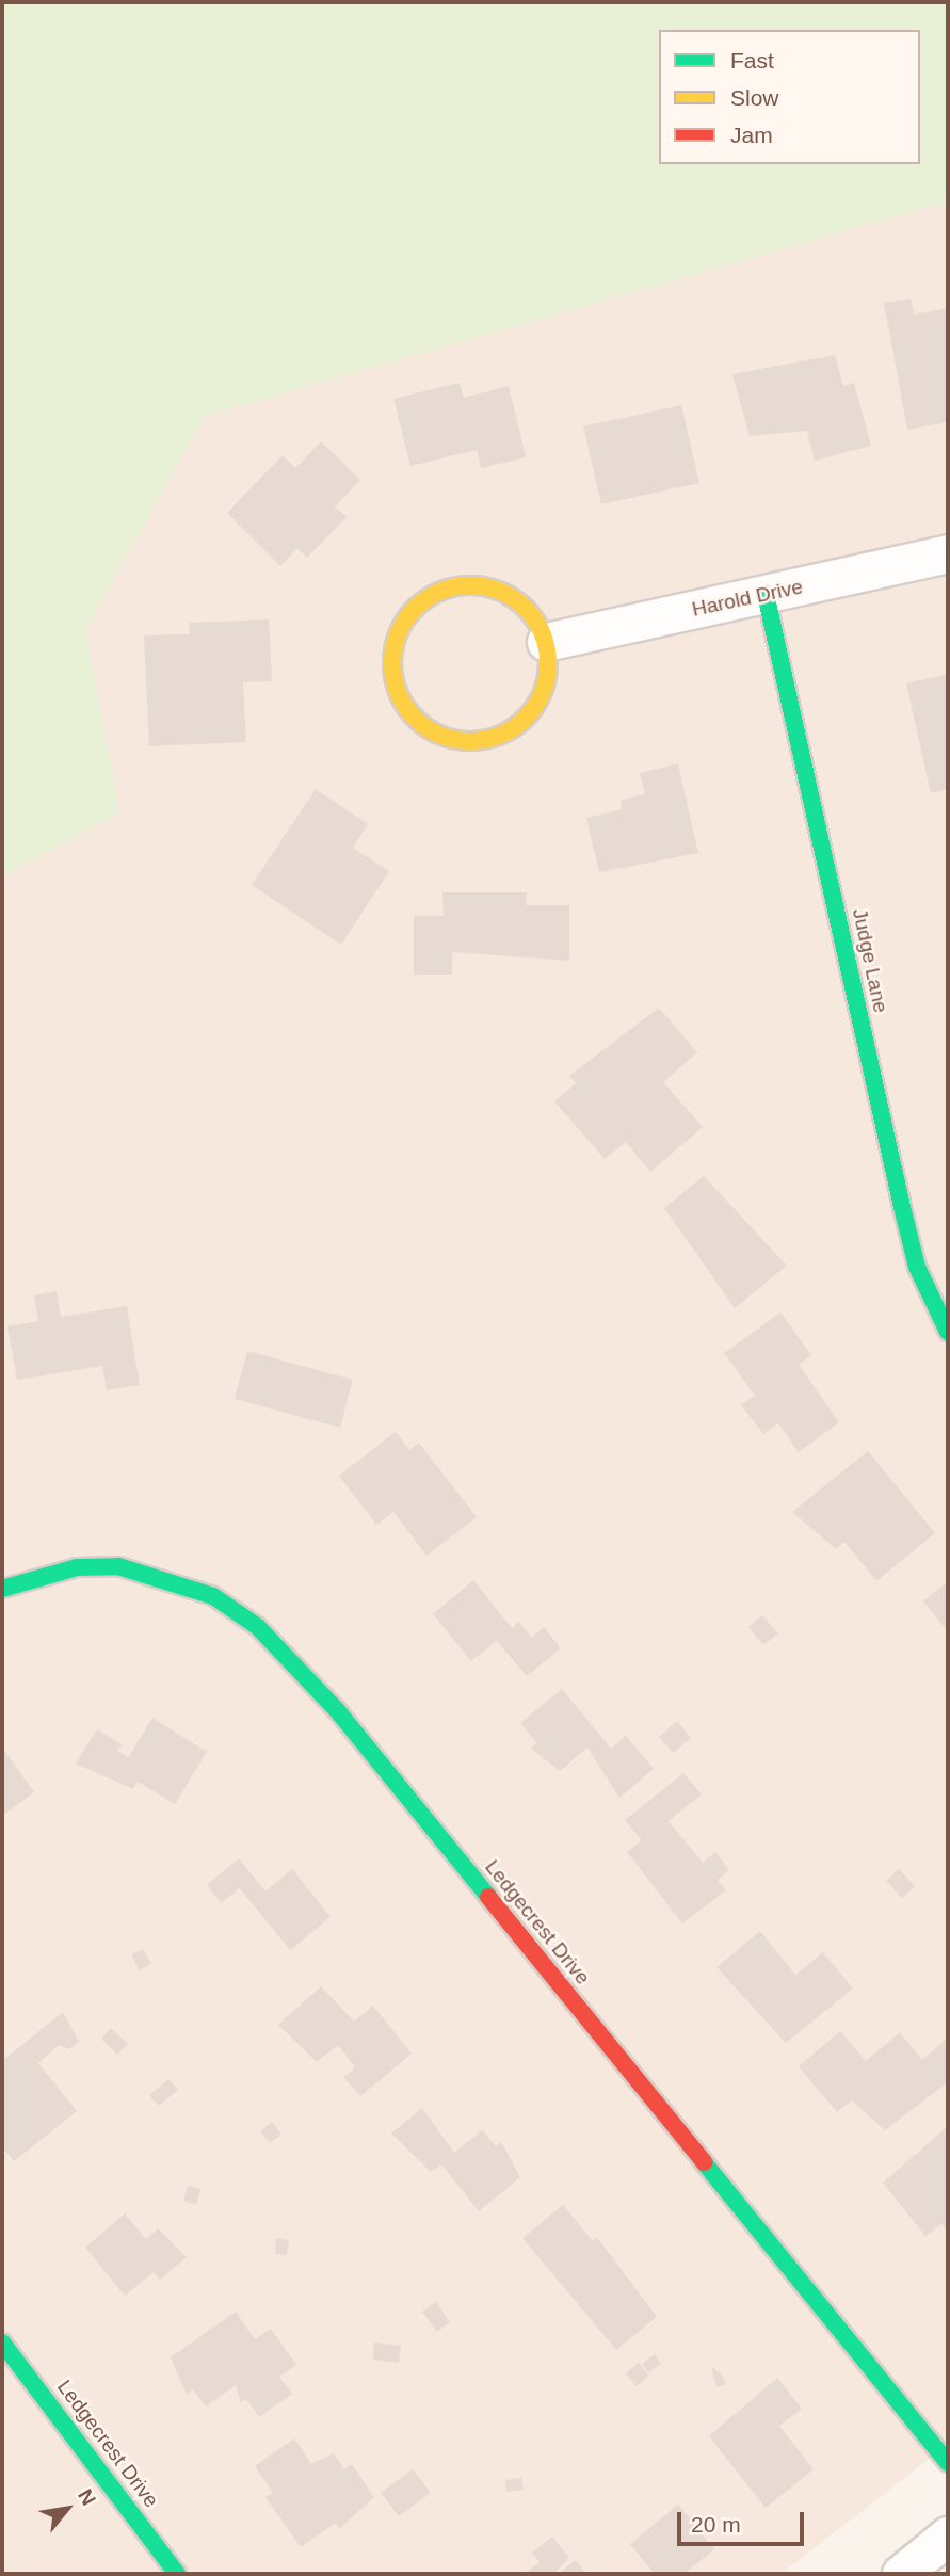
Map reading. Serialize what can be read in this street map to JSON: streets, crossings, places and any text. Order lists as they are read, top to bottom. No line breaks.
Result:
{"streets":{"street":["Harold Drive","Judge Lane","Ledgecrest Drive"]},"crossings":[["Harold Drive","Judge Lane"]],"legend":["Fast","Slow","Jam"],"scale_bar":"20 m","north":"top right"}
